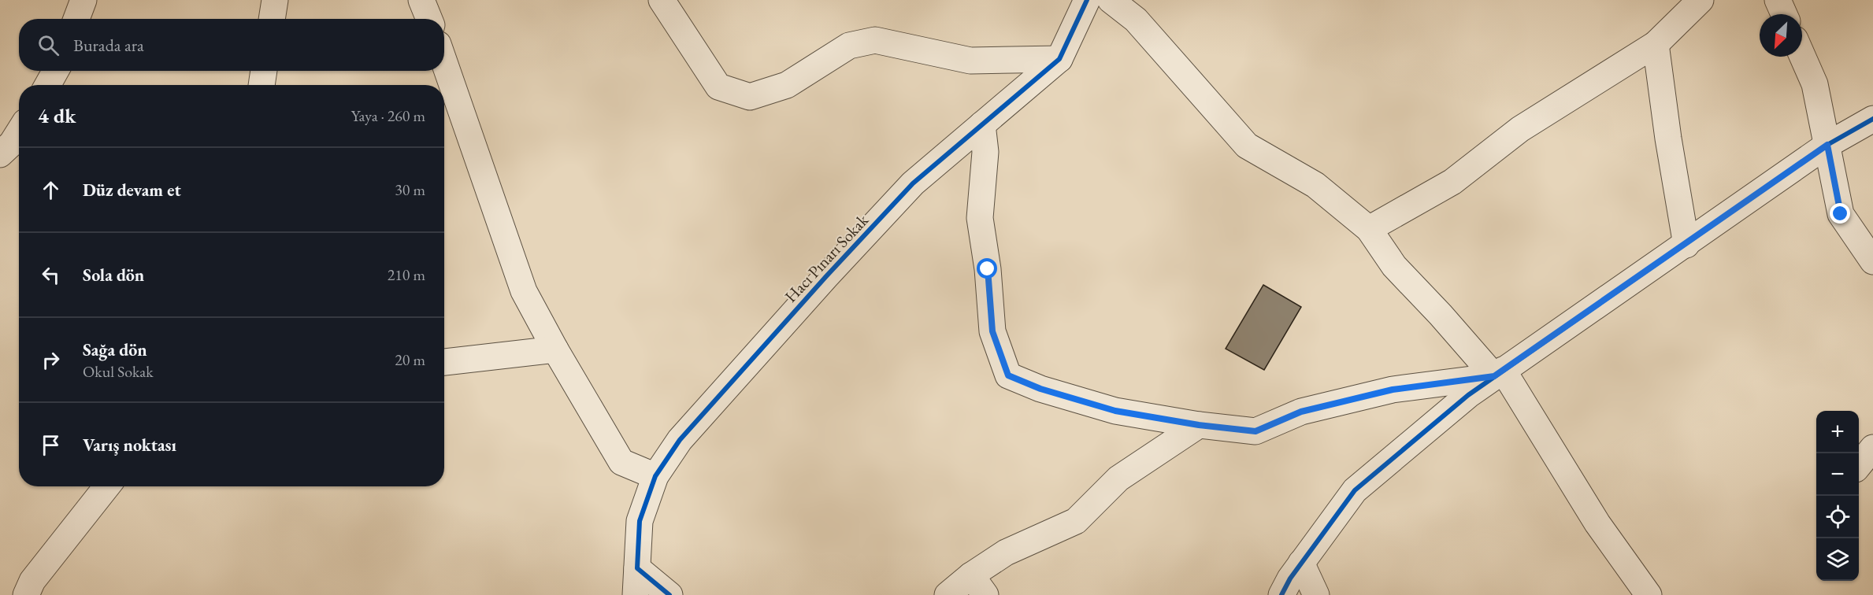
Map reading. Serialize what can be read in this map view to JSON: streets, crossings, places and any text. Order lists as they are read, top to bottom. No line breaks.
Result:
{"streets":{"street":["Hacı Pınarı Sokak"]},"north":"bottom left","page":{"search":"Burada ara","heading":["4 dk","Yaya · 260 m"],"list":[["Düz devam et","30 m"],["Sola dön","210 m"],["Sağa dön","Okul Sokak","20 m"],"Varış noktası"],"map_buttons":["+","−"]}}
